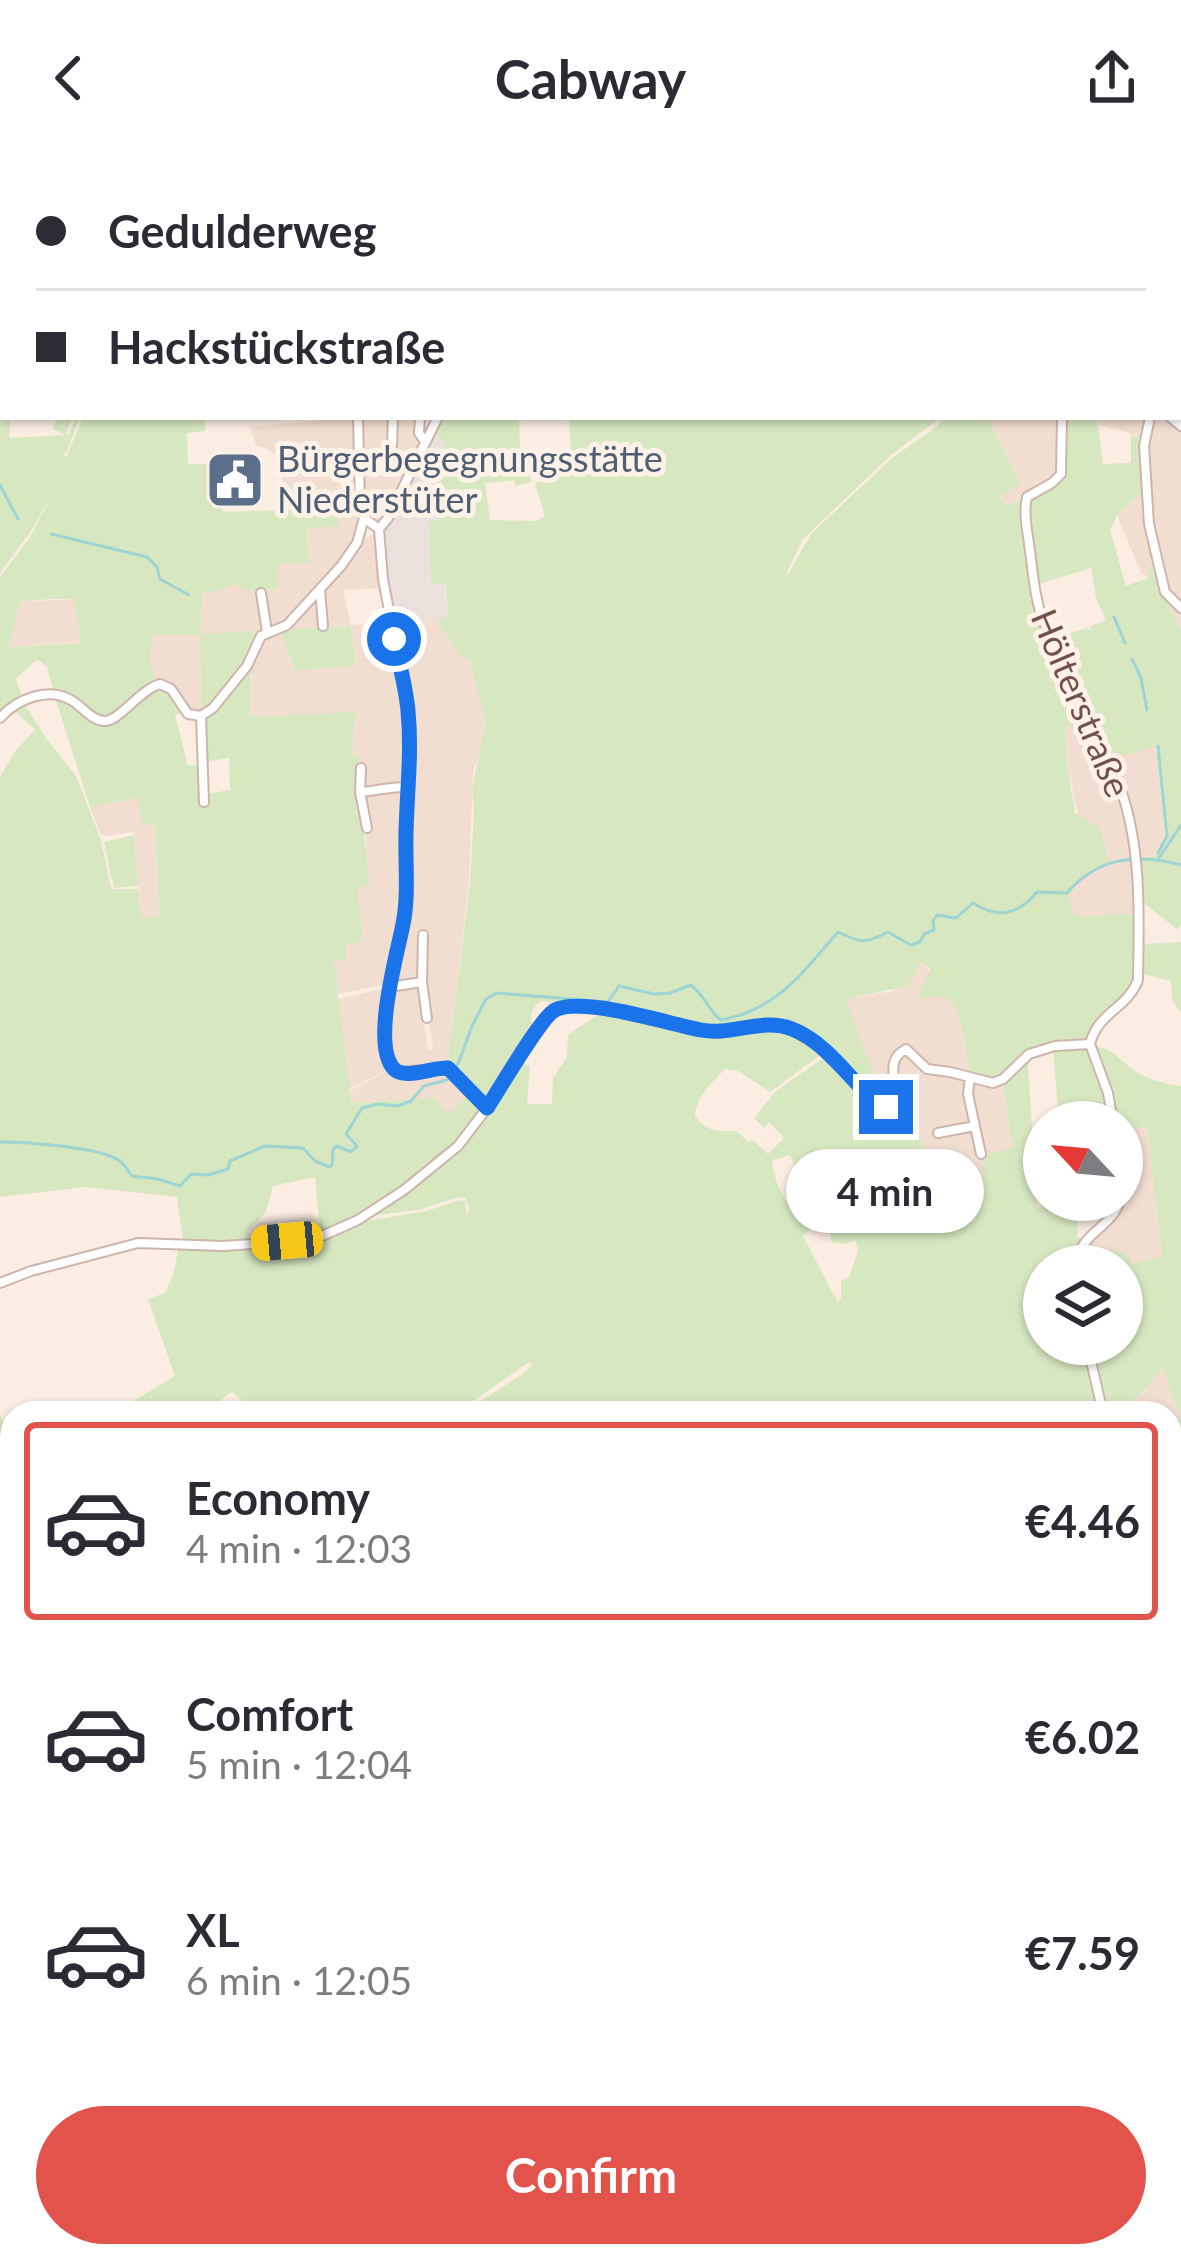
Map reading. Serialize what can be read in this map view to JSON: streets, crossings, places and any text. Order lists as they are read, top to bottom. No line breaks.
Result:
{"streets":{"street":["Hölterstraße"]},"places":{"public building":["Bürgerbegegnungsstätte Niederstüter"]},"north":"top left","page":{"header":"Cabway","banner":["Gedulderweg","Hackstückstraße"],"bubble":"4 min","list":[{"name":"Economy","note":"4 min · 12:03","value":"€4.46"},{"name":"Comfort","note":"5 min · 12:04","value":"€6.02"},{"name":"XL","note":"6 min · 12:05","value":"€7.59"}],"buttons":"Confirm"}}
